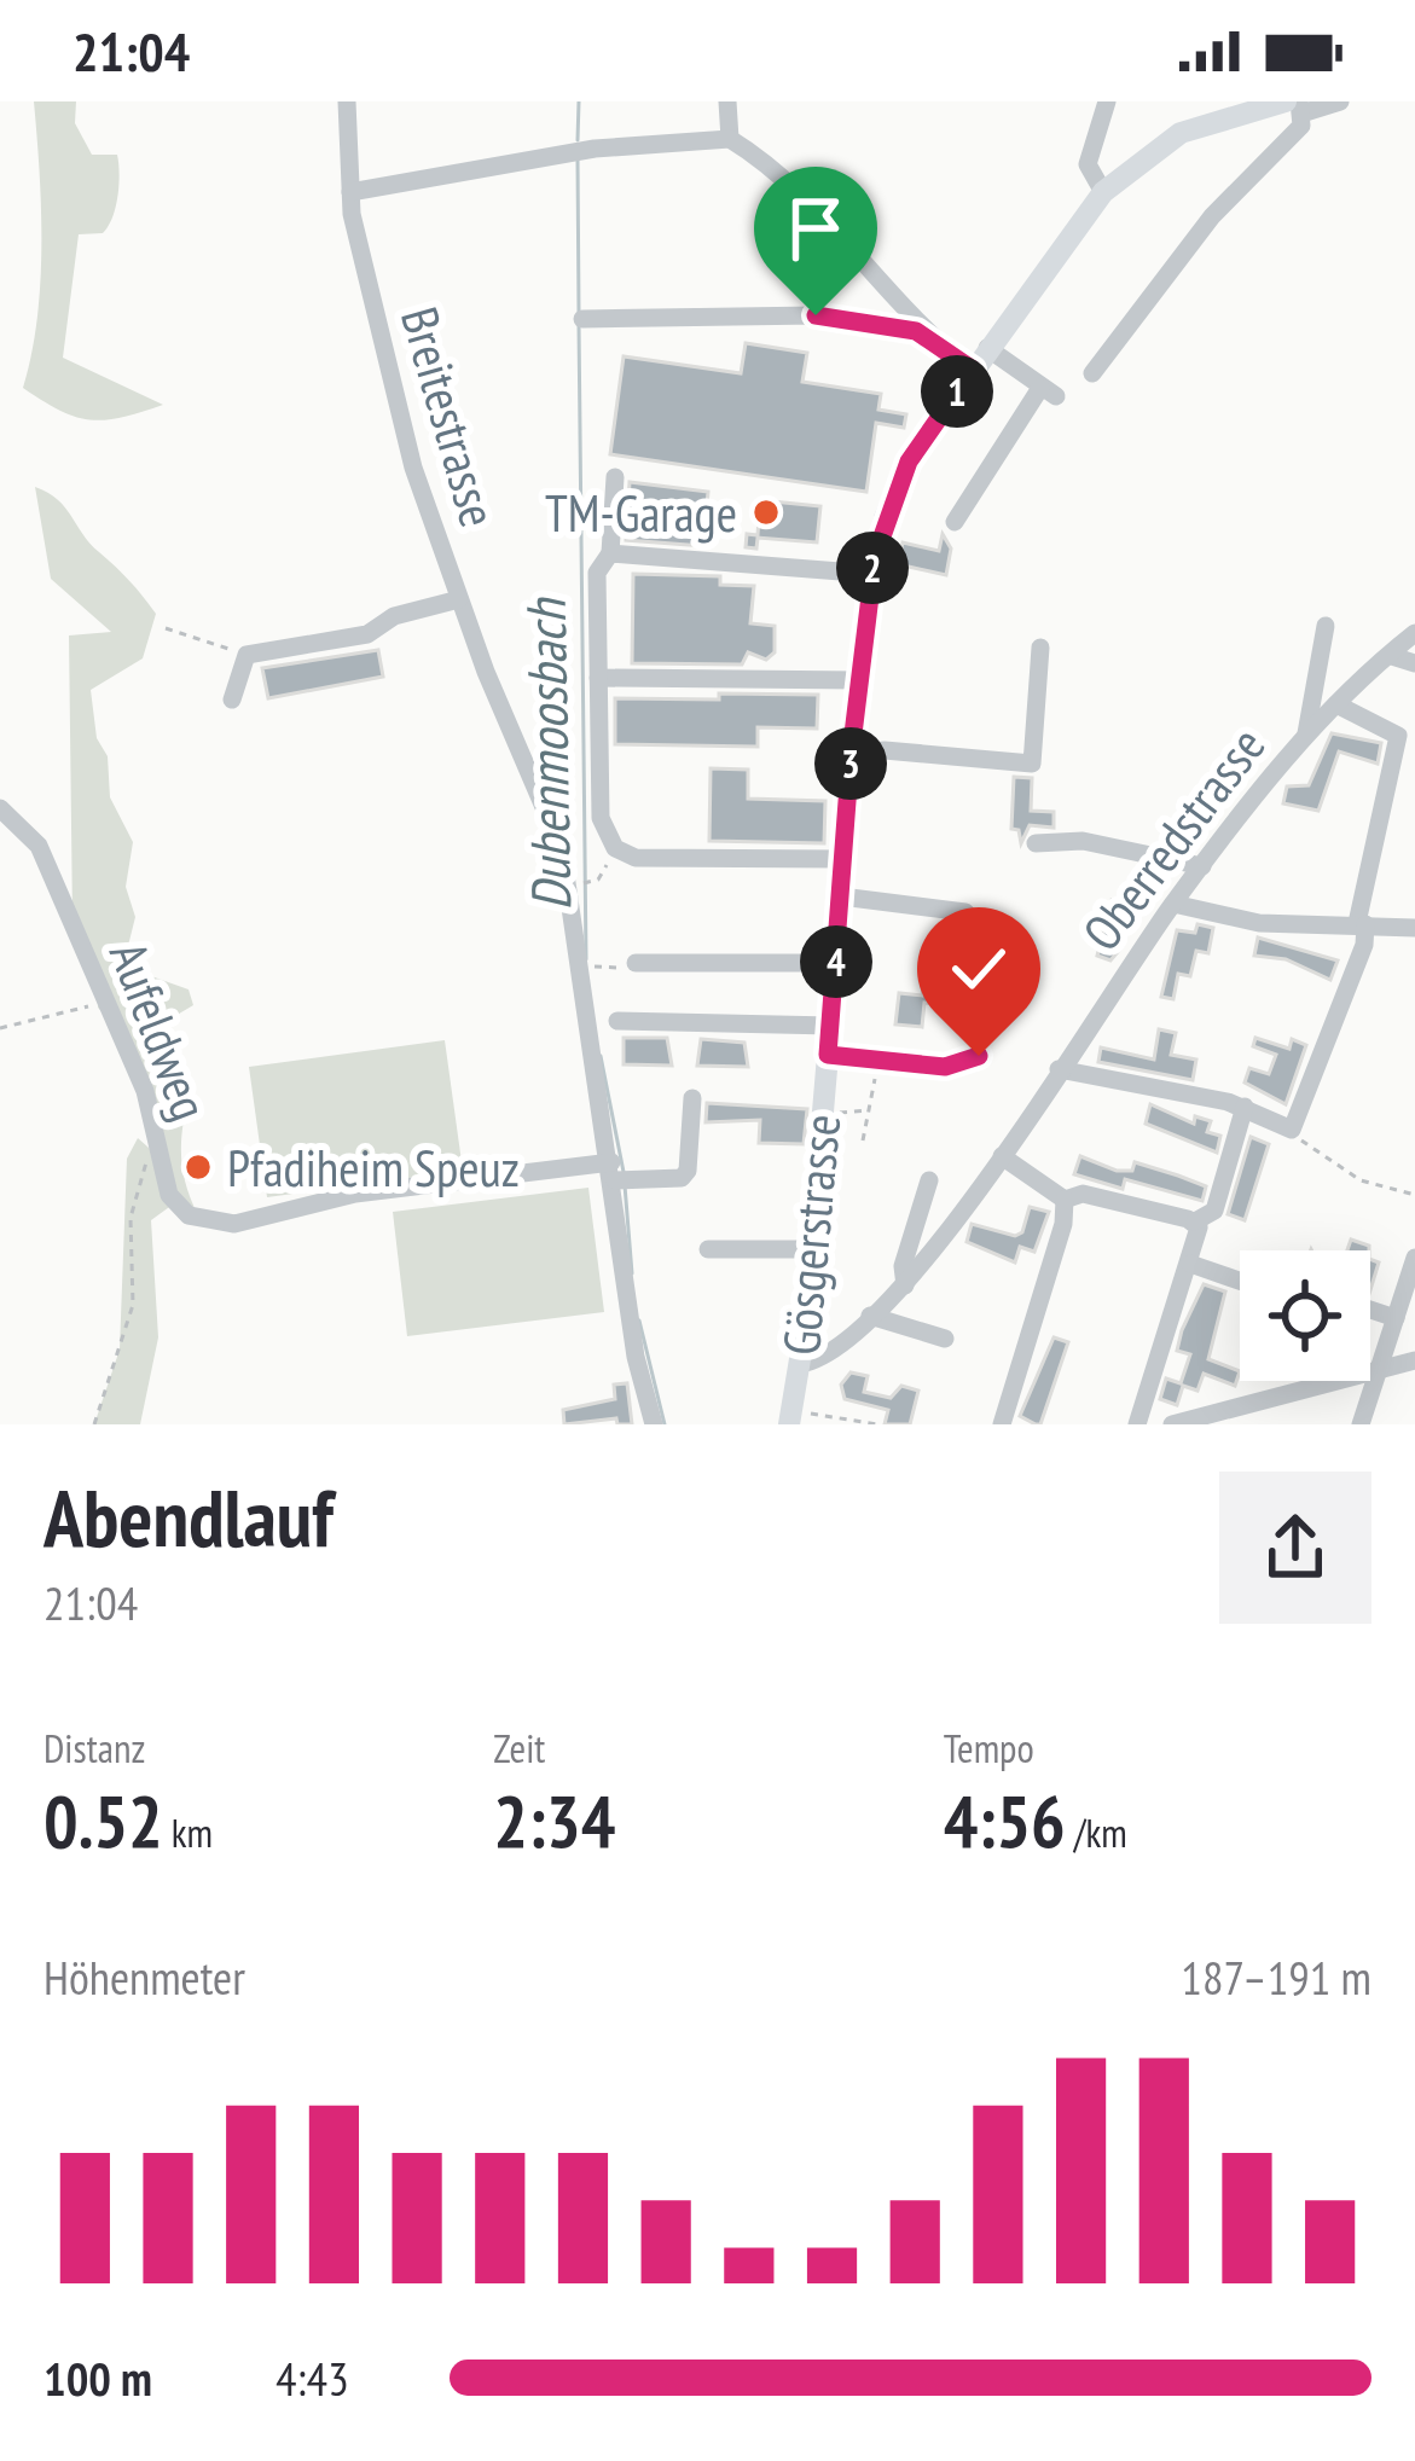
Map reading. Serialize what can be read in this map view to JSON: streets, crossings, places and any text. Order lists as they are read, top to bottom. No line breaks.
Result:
{"streets":{"main road":["Gösgerstrasse"],"street":["Breitestrasse","Oberredstrasse","Aufeldweg"]},"crossings":[["Breitestrasse","Aufeldweg"],["Oberredstrasse","Gösgerstrasse"]],"water":["Dubenmoosbach"],"places":["TM-Garage","Pfadiheim Speuz"],"page":{"status":"21:04","pins":["1","2","3","4"],"heading":["Abendlauf","21:04"],"stats":[["Distanz","0.52 km"],["Zeit","2:34"],["Tempo","4:56 /km"]],"chart":["Höhenmeter","187–191 m"],"list":[{"name":"100 m","note":"4:43"}]}}
